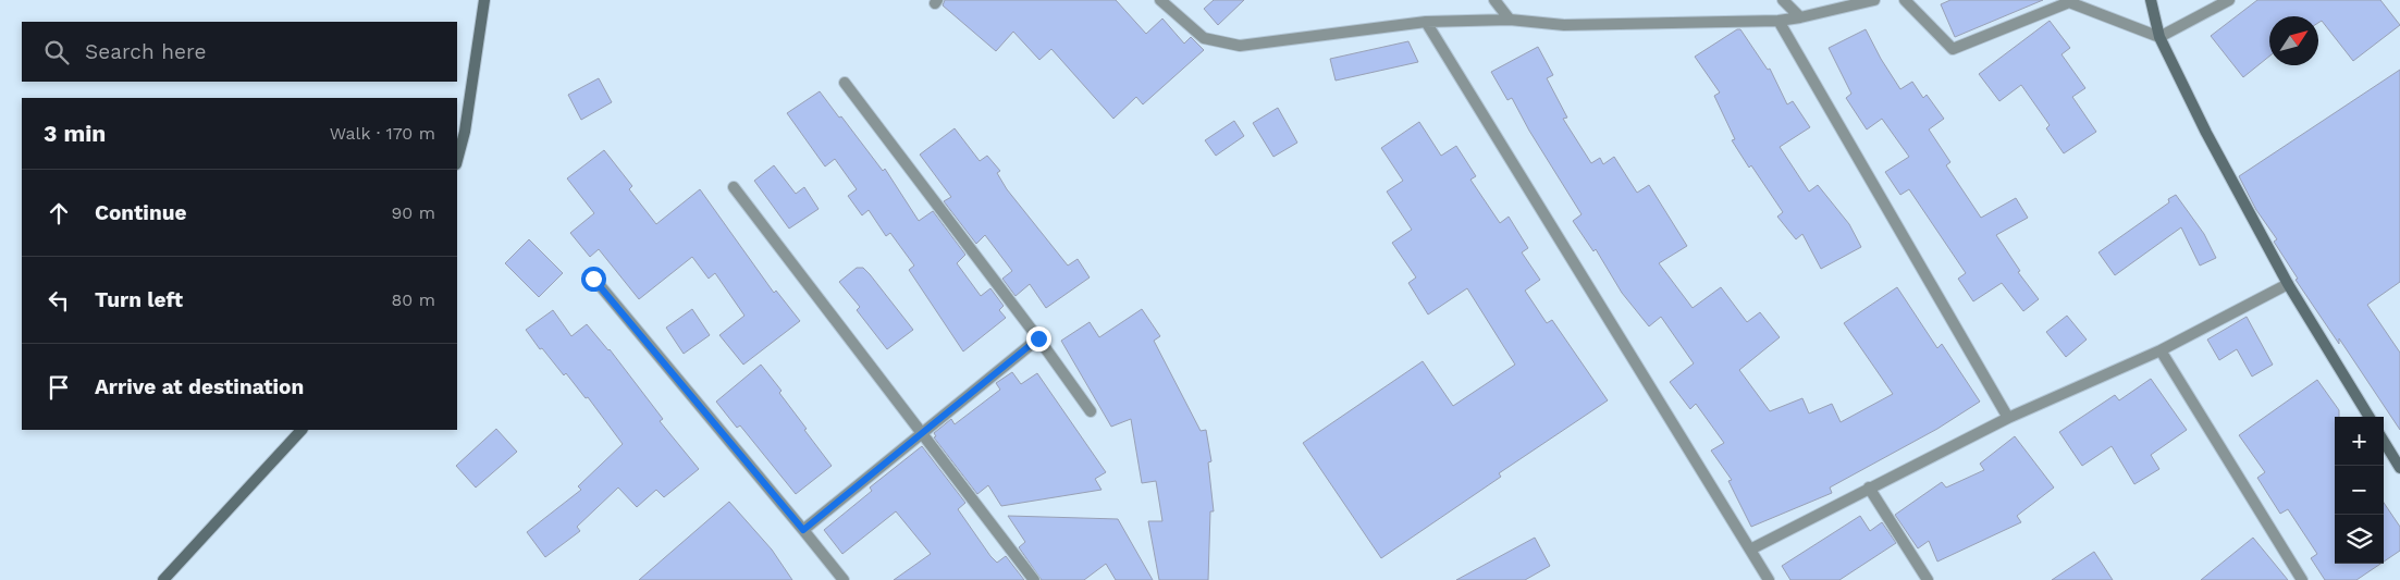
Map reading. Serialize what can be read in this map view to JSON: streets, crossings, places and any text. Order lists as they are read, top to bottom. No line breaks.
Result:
{"north":"top right","page":{"search":"Search here","heading":["3 min","Walk · 170 m"],"list":[["Continue","90 m"],["Turn left","80 m"],"Arrive at destination"],"map_buttons":["+","−"]}}
